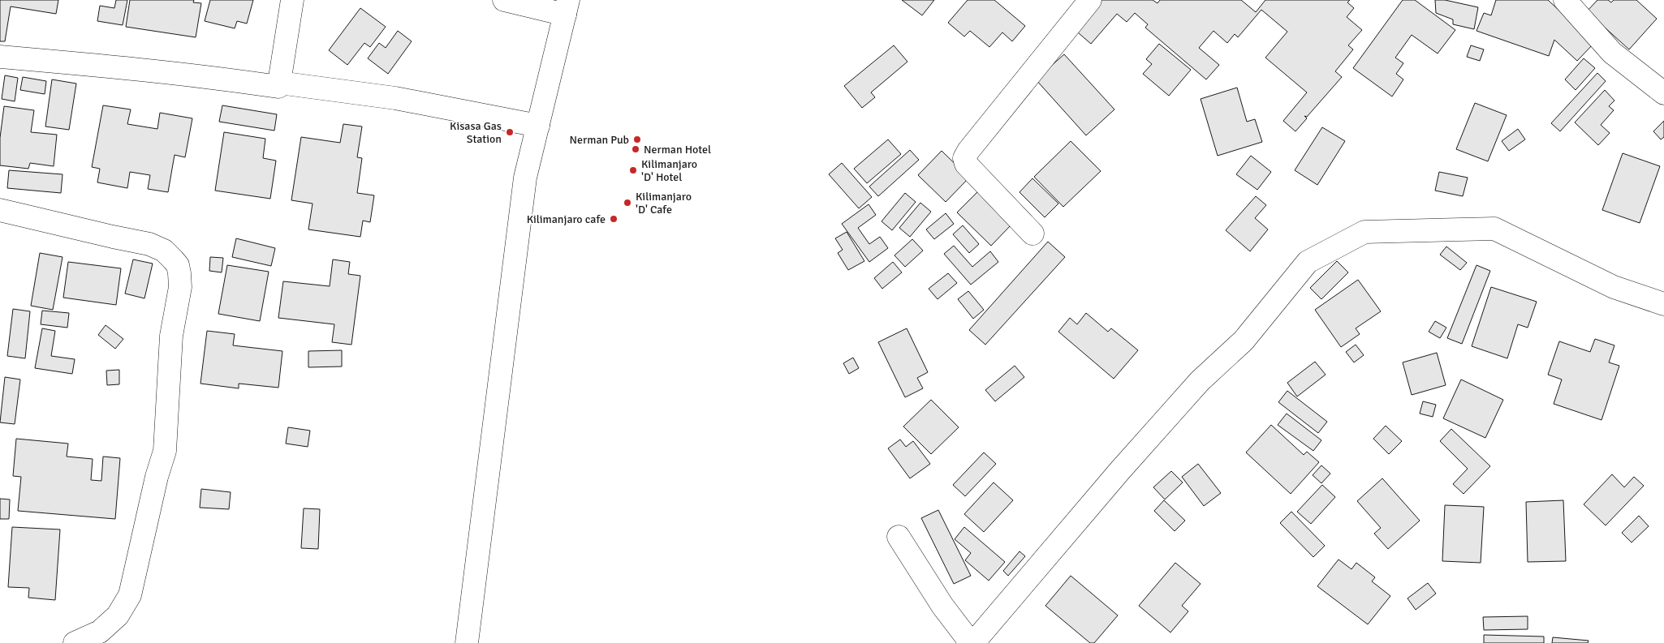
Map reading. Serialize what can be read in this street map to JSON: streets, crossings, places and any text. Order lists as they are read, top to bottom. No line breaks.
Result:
{"places":["Kisasa Gas Station","Nerman Pub","Nerman Hotel","Kilimanjaro 'D' Hotel","Kilimanjaro 'D' Cafe","Kilimanjaro cafe"]}
